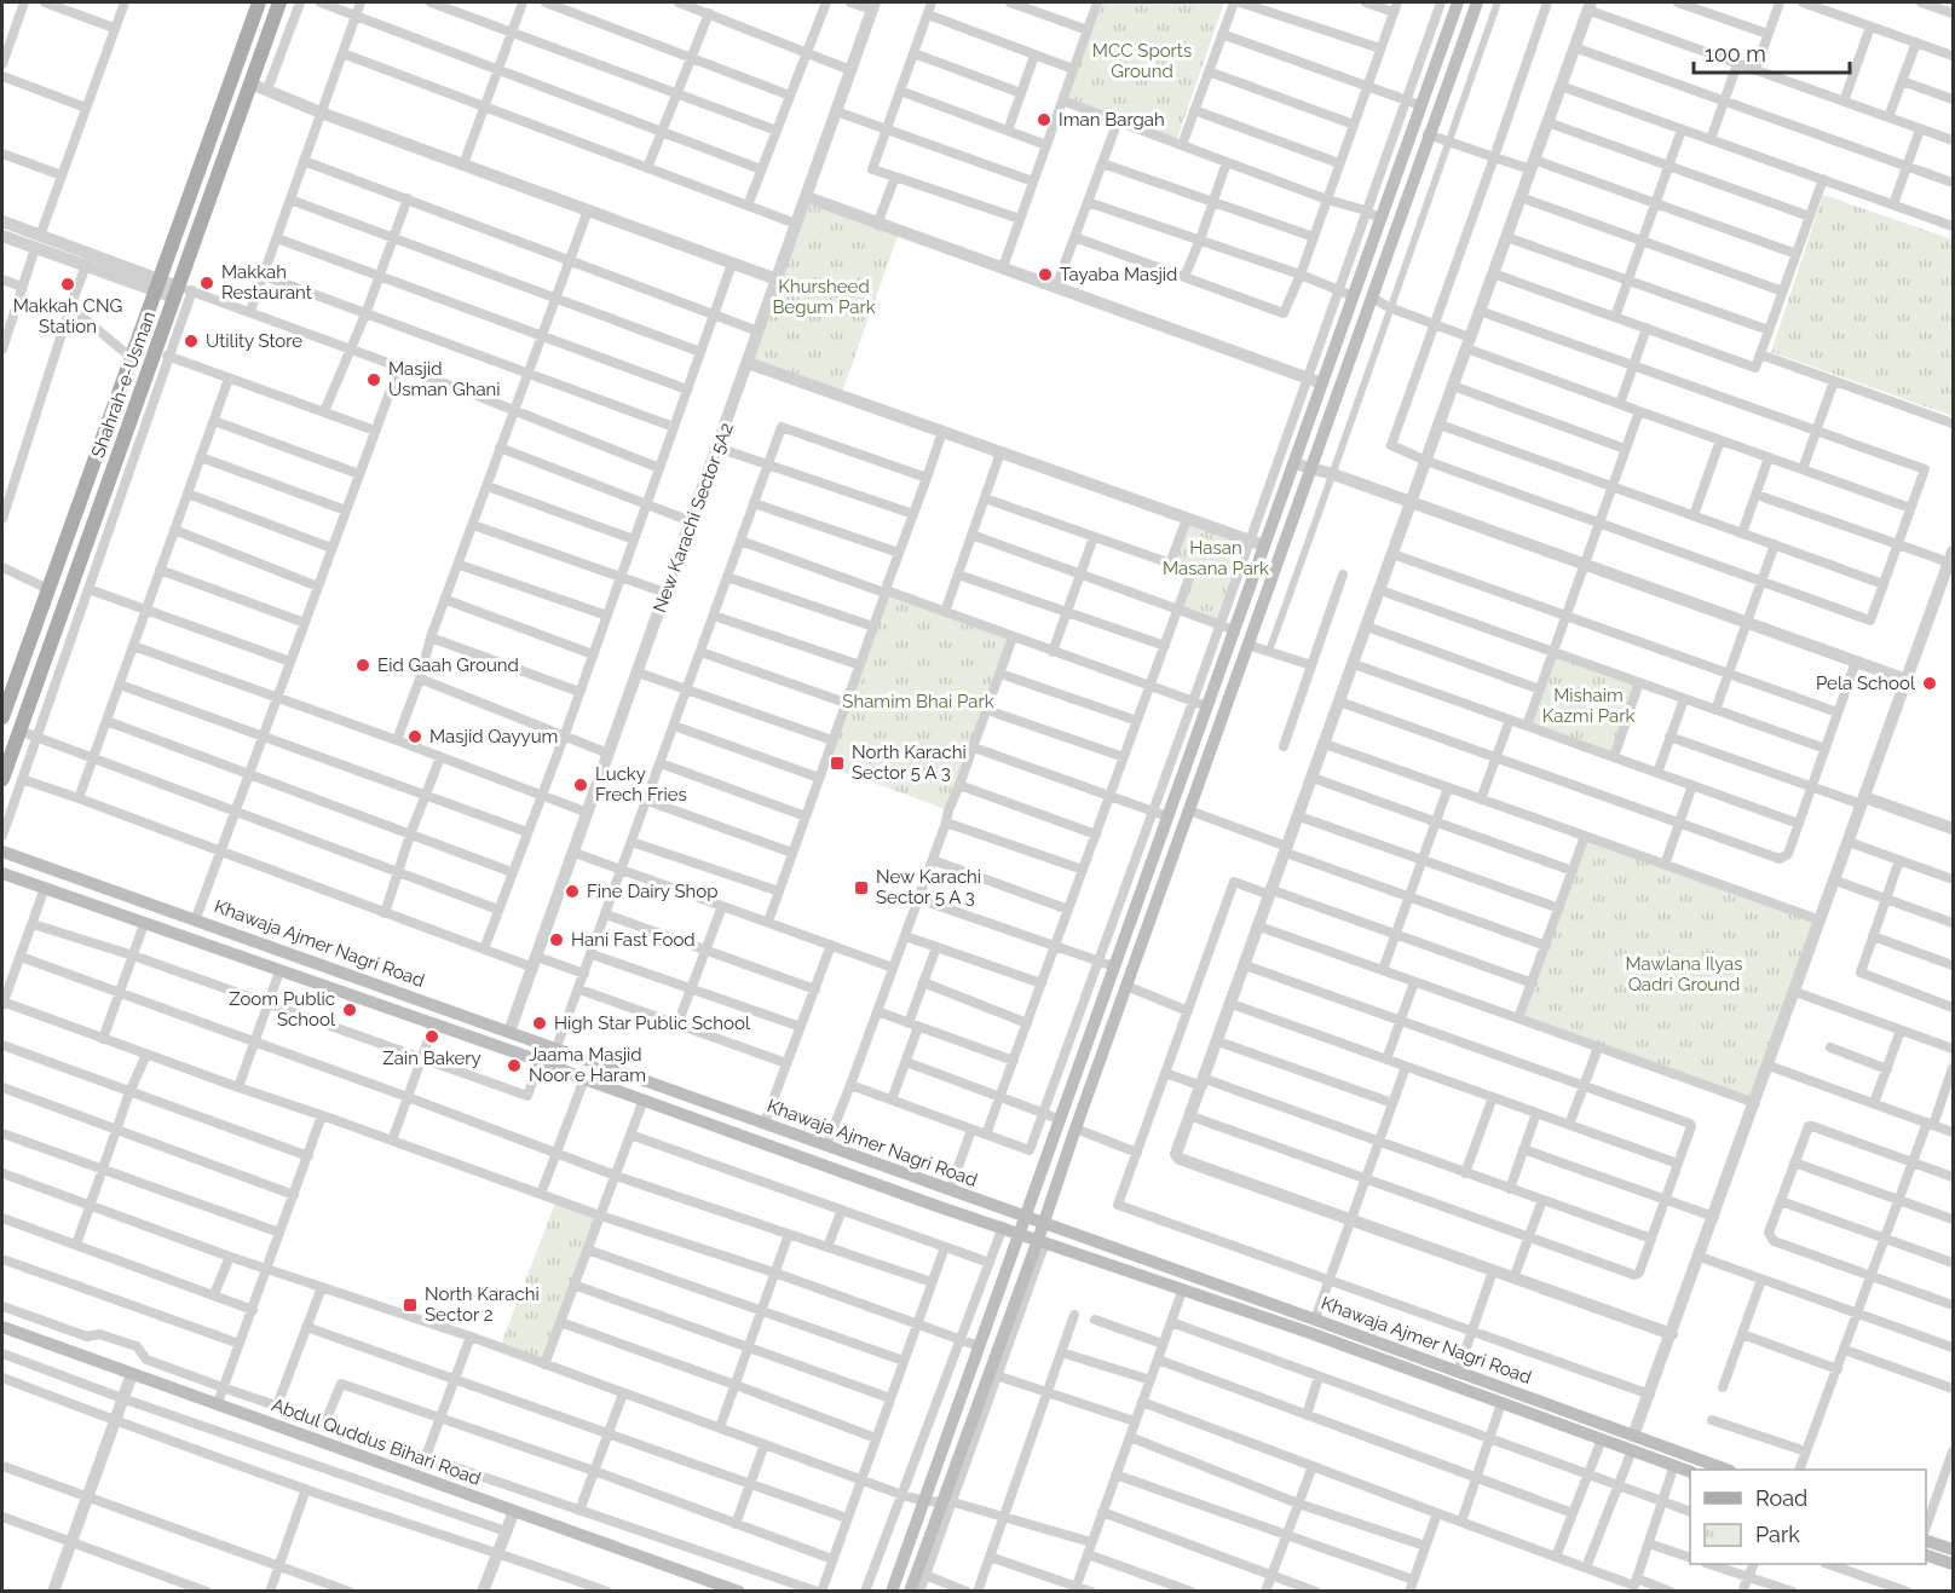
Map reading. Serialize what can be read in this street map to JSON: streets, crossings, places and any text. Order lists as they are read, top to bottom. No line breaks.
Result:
{"streets":{"main road":["Shahrah-e-Usman","Khawaja Ajmer Nagri Road","Abdul Quddus Bihari Road"],"street":["New Karachi Sector 5A2"]},"crossings":[["New Karachi Sector 5A2","Khawaja Ajmer Nagri Road"]],"parks":["MCC Sports Ground","Khursheed Begum Park","Hasan Masana Park","Mishaim Kazmi Park","Shamim Bhai Park","Mawlana Ilyas Qadri Ground"],"places":{"other":["Iman Bargah","Tayaba Masjid","Makkah Restaurant","Makkah CNG Station","Utility Store","Masjid Usman Ghani","Eid Gaah Ground","Pela School","Masjid Qayyum","Lucky Frech Fries","Fine Dairy Shop","Hani Fast Food","Zoom Public School","High Star Public School","Zain Bakery","Jaama Masjid Noor e Haram"],"transit":["North Karachi Sector 5 A 3","New Karachi Sector 5 A 3","North Karachi Sector 2"]},"legend":["Road","Park"],"scale_bar":"100 m"}
